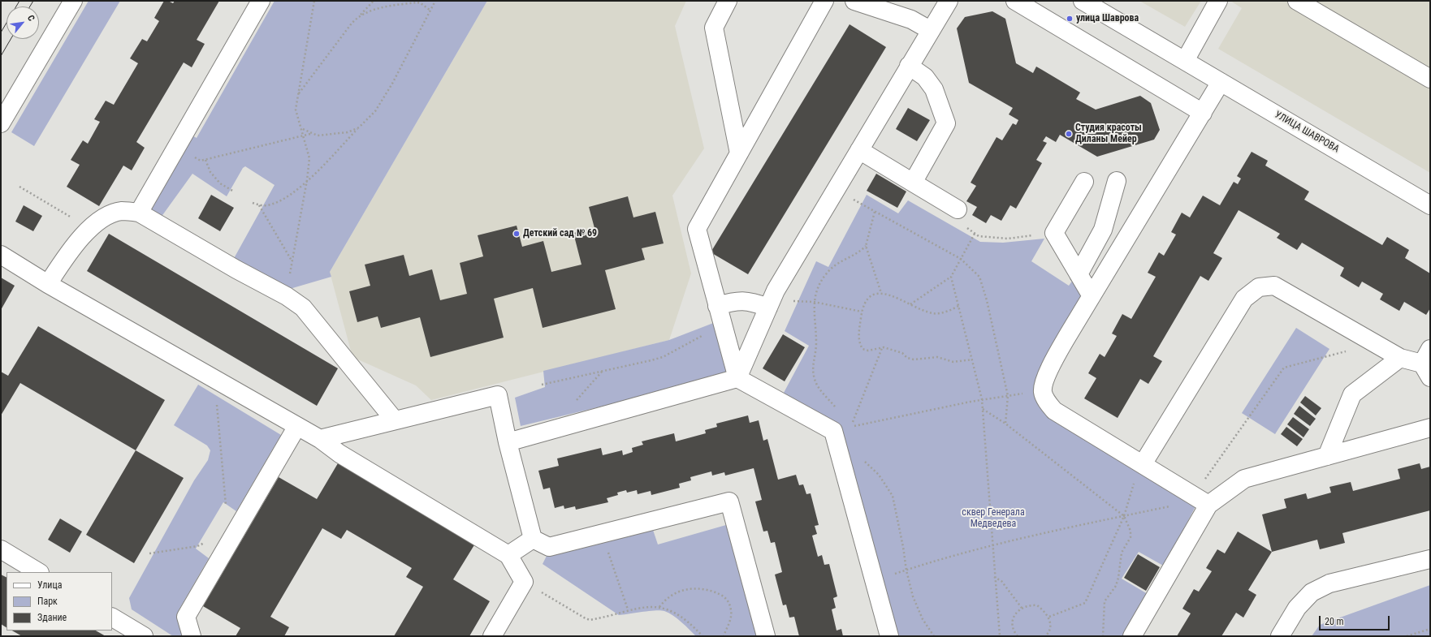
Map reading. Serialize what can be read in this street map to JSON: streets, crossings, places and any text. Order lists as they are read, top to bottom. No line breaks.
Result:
{"streets":{"street":["УЛИЦА ШАВРОВА"]},"parks":["сквер Генерала Медведева"],"places":["улица Шаврова","Студия красоты Диланы Мейер","Детский сад № 69"],"legend":["Улица","Парк","Здание"],"scale_bar":"20 m","north":"top right"}
